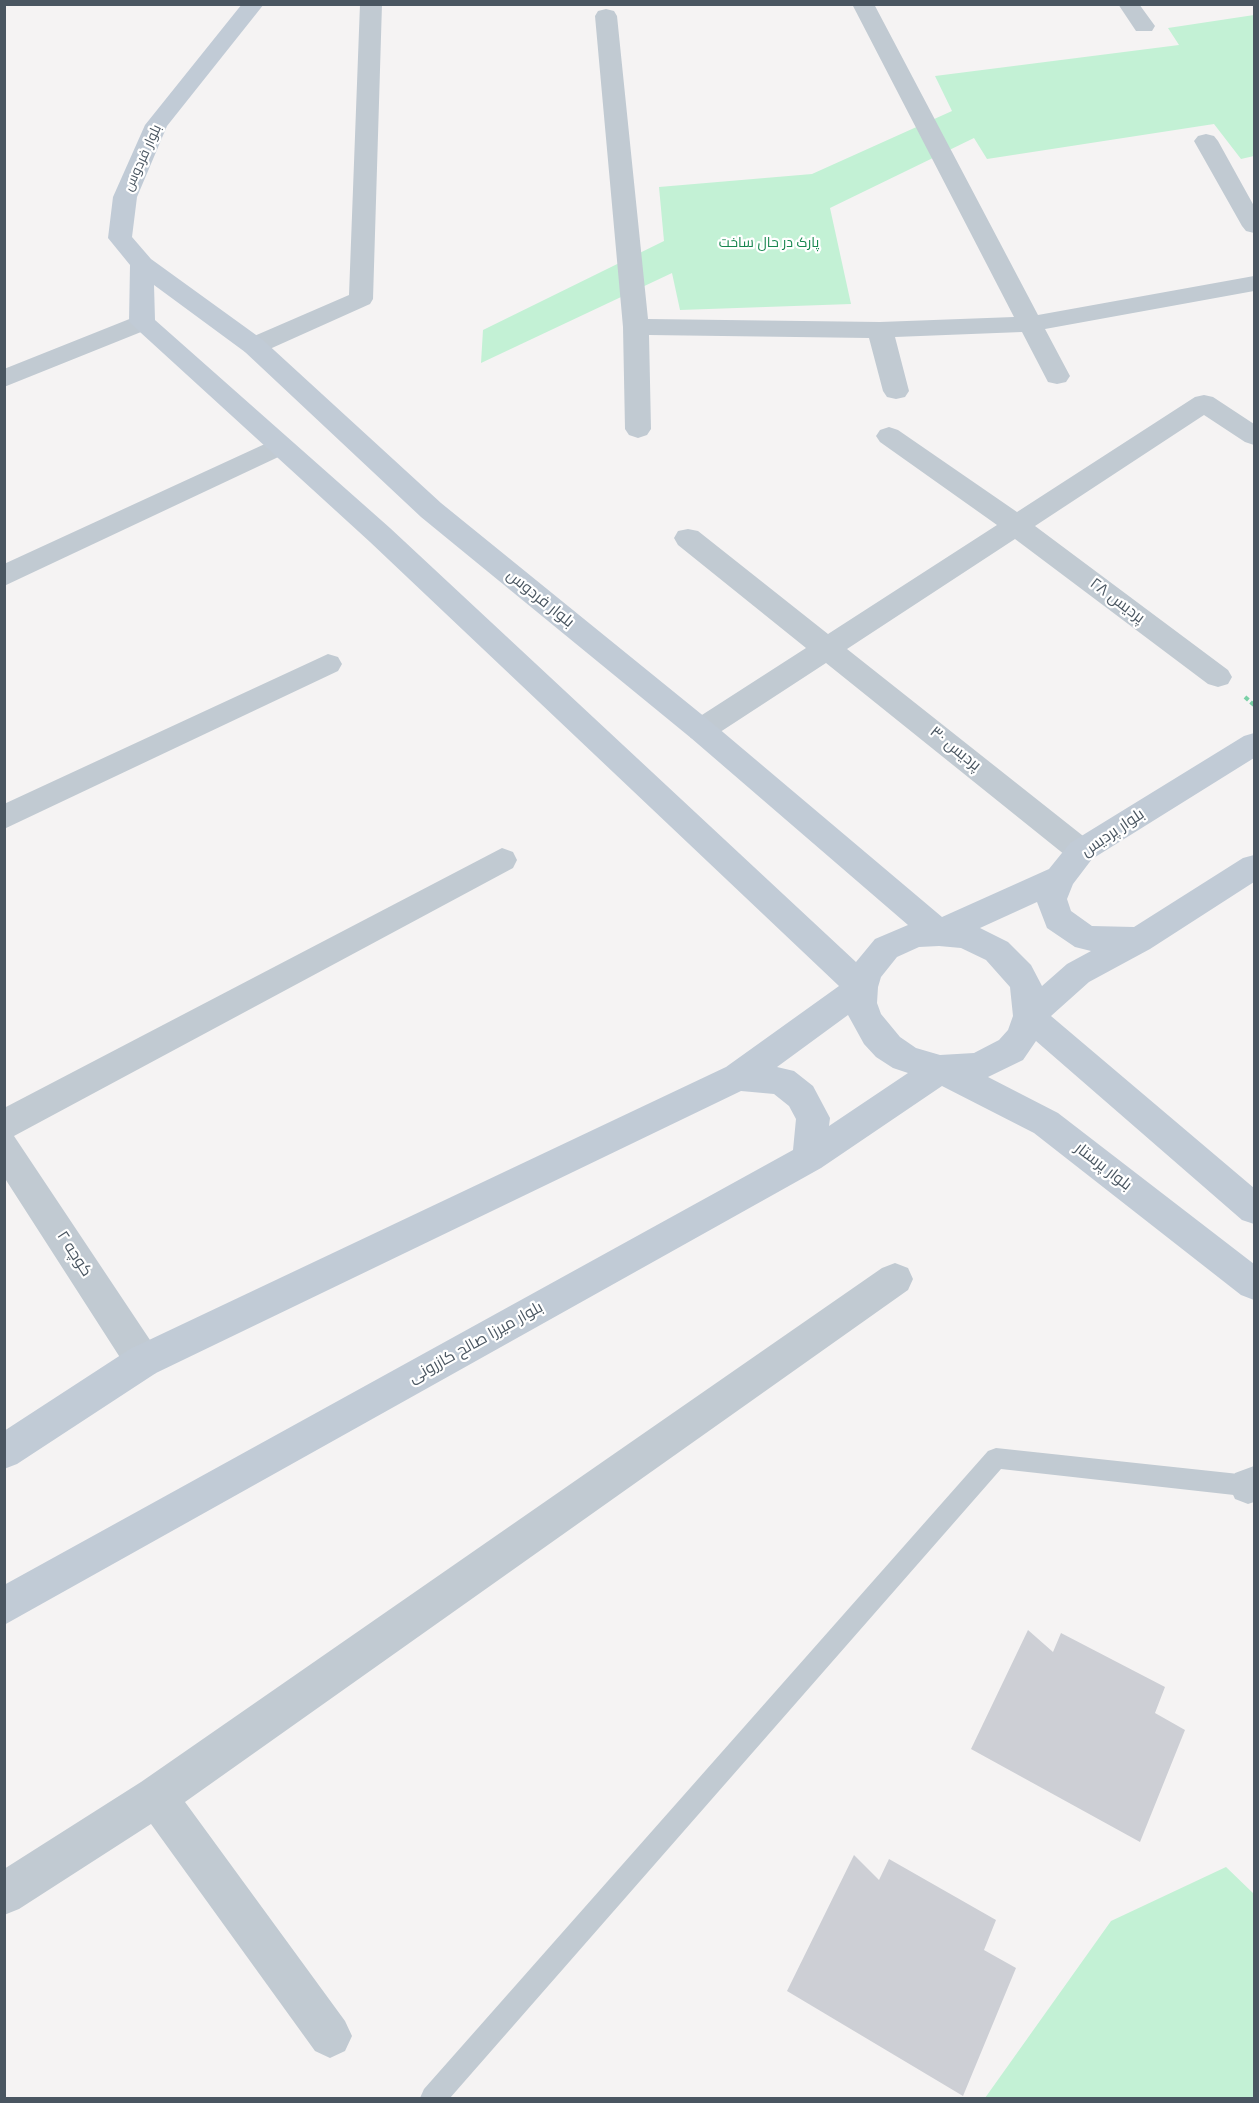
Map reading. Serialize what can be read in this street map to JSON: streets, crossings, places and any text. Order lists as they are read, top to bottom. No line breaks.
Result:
{"streets":{"street":["بلوار فردوس","پردیس ۲۸","پردیس ۳۰","بلوار پردیس","بلوار پرستار","کوچه ۲","بلوار میرزا صالح کازرونی"]},"crossings":[["بلوار فردوس","بلوار پردیس"],["بلوار فردوس","بلوار پرستار"],["بلوار فردوس","بلوار میرزا صالح کازرونی"],["پردیس ۳۰","بلوار پردیس"],["بلوار پردیس","بلوار پرستار"],["بلوار پردیس","بلوار میرزا صالح کازرونی"],["بلوار پرستار","بلوار میرزا صالح کازرونی"]],"parks":["پارک در حال ساخت"]}
